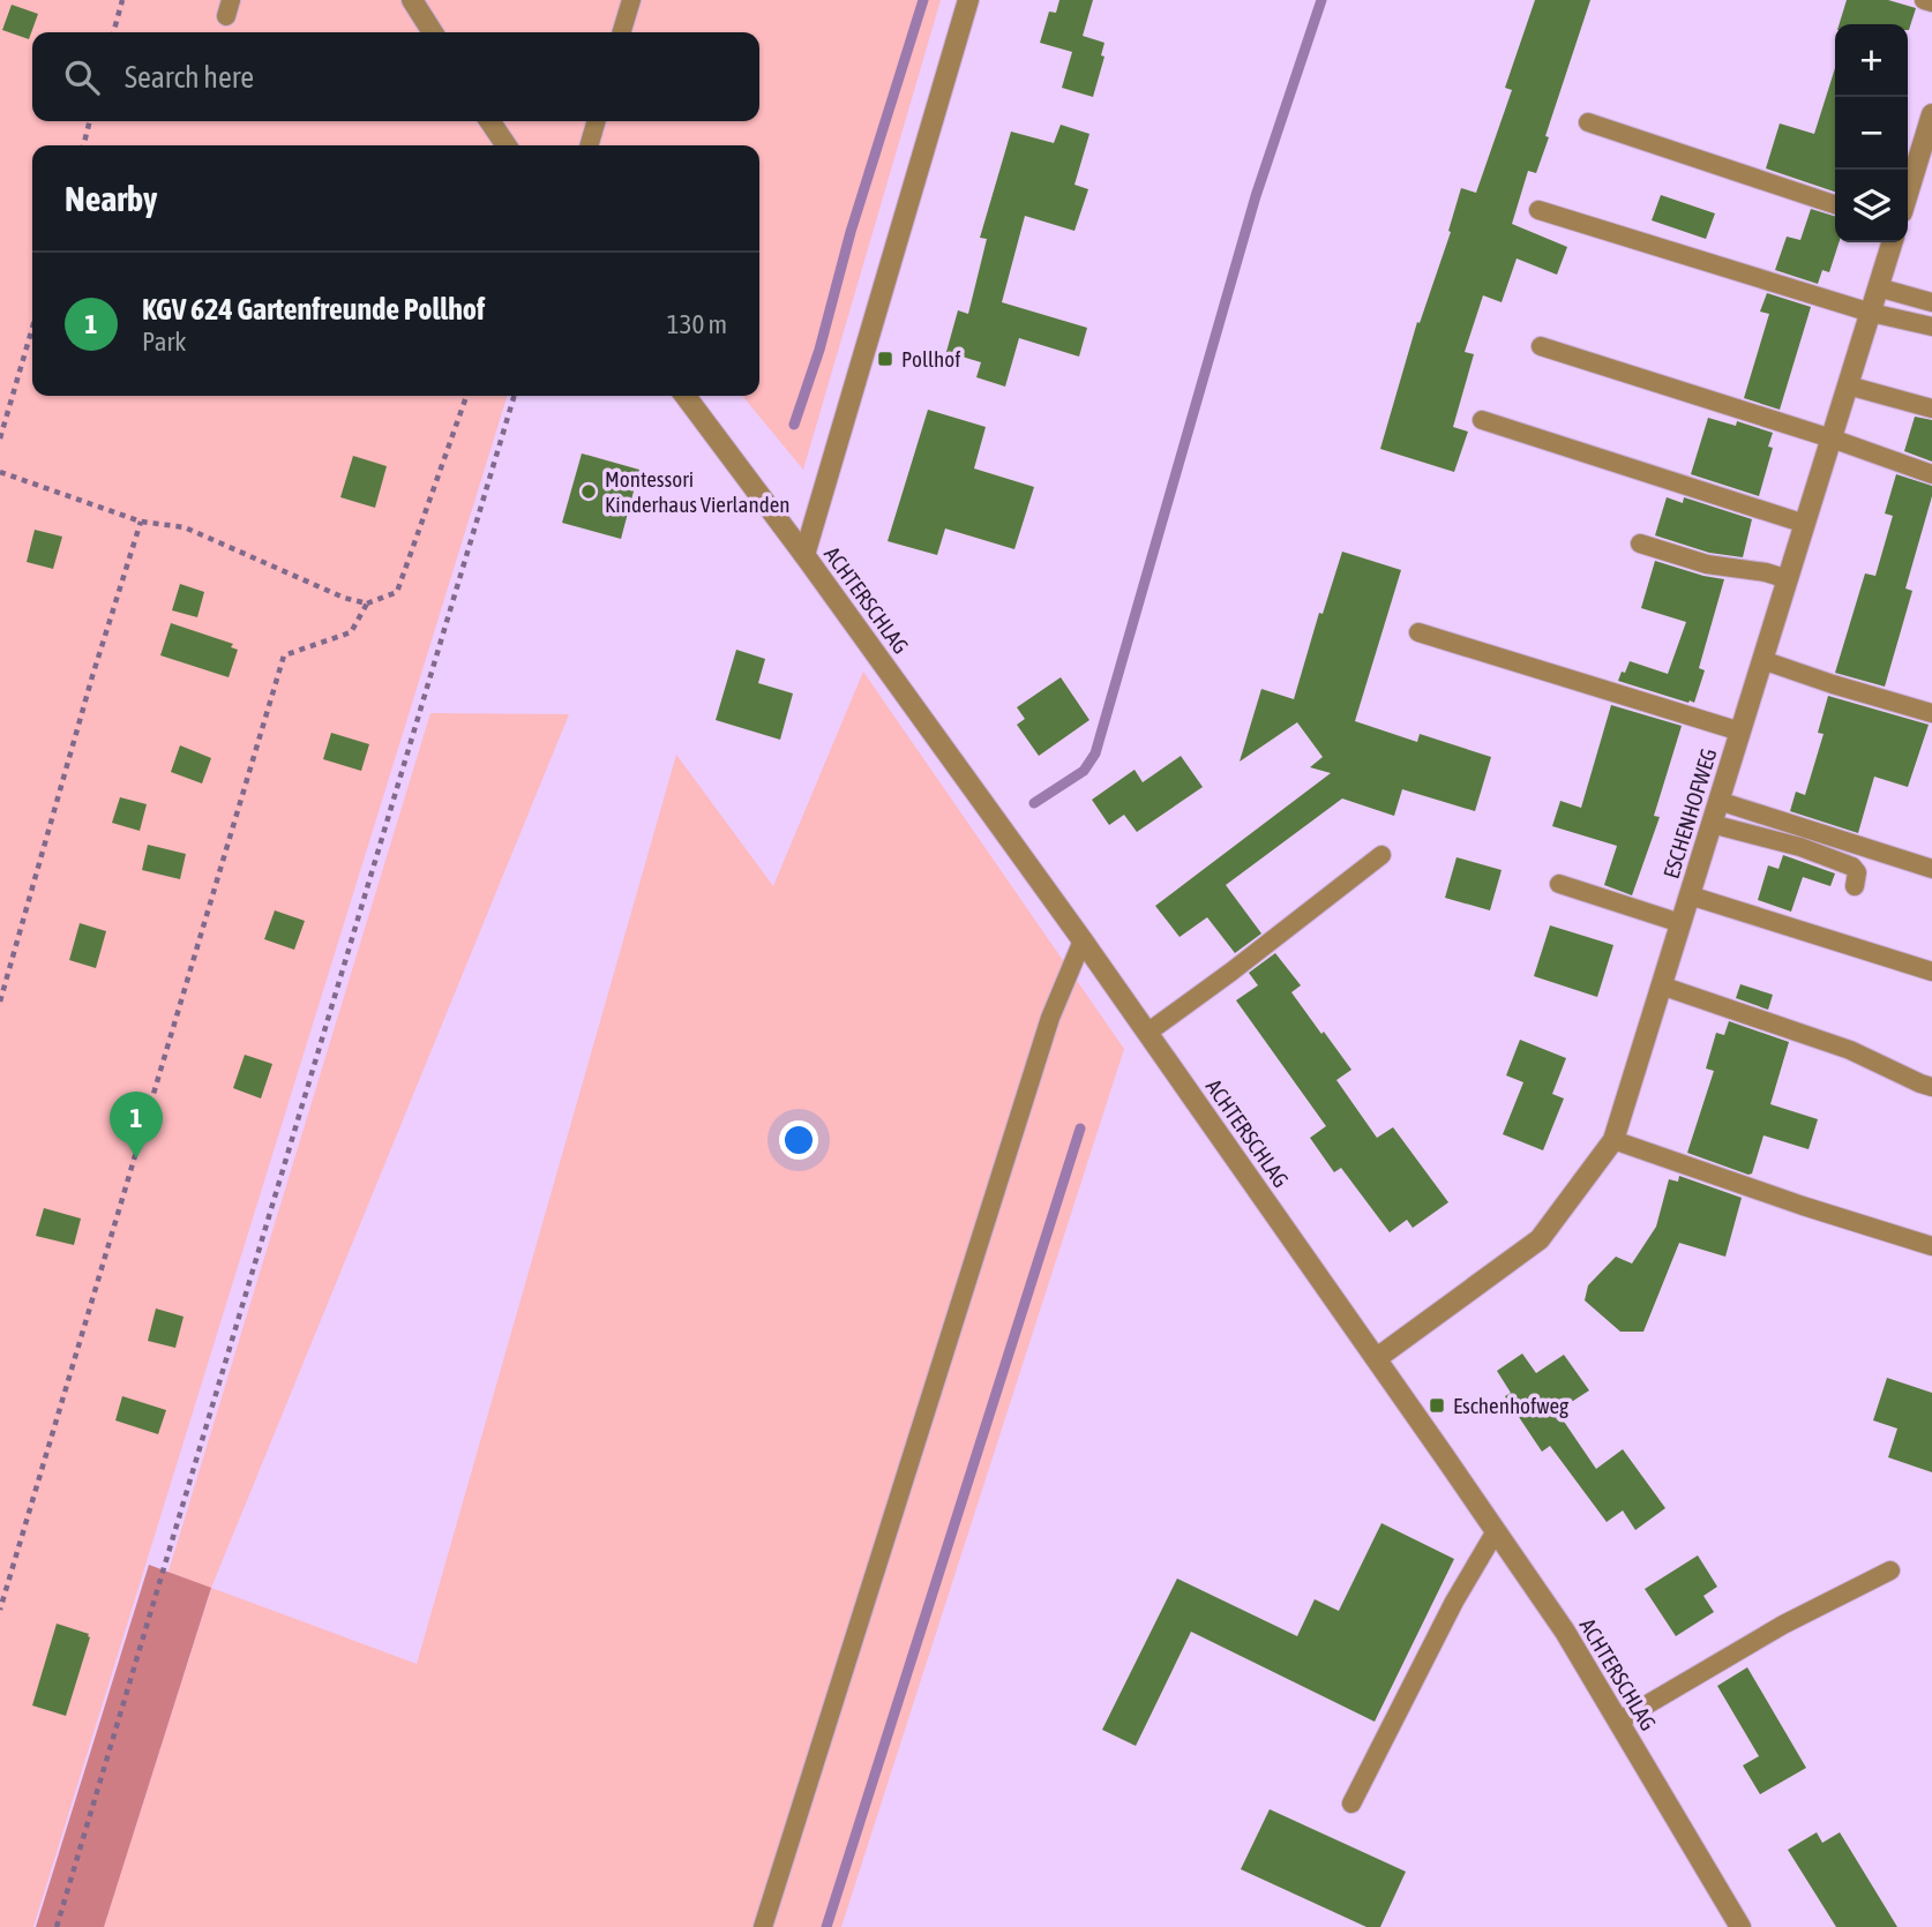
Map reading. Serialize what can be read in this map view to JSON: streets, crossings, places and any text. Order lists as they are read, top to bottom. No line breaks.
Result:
{"streets":{"street":["ACHTERSCHLAG","ESCHENHOFWEG"]},"crossings":[["ACHTERSCHLAG","ESCHENHOFWEG"]],"places":{"transit":["Pollhof","Eschenhofweg"],"other":["Montessori Kinderhaus Vierlanden"]},"page":{"map_buttons":["+","−"],"search":"Search here","heading":"Nearby","list":[{"mark":"1","name":"KGV 624 Gartenfreunde Pollhof","note":"Park","value":"130 m"}],"pins":"1"}}
